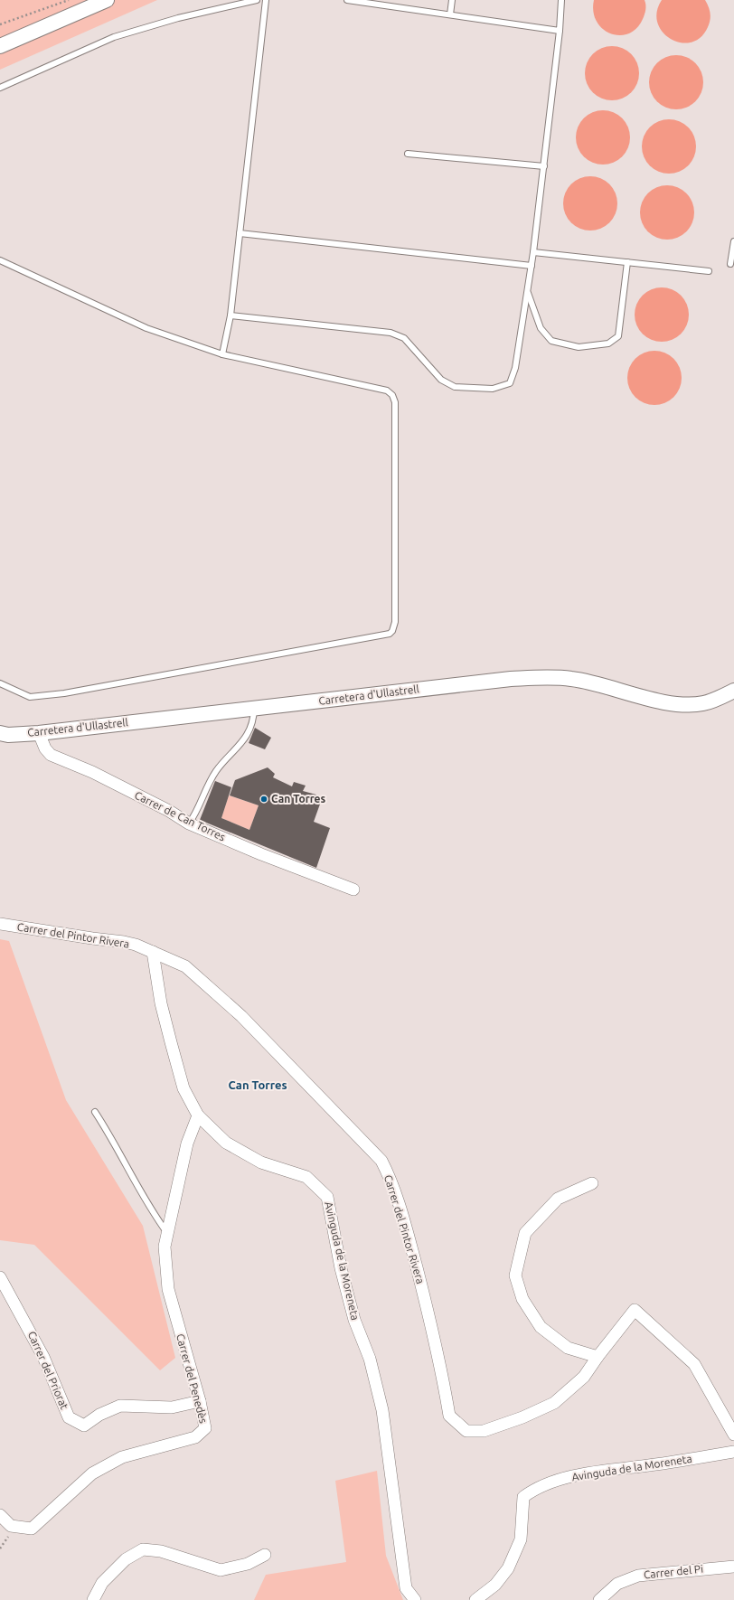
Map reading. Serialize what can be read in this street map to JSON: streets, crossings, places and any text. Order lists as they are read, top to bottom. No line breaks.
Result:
{"streets":{"street":["Carretera d'Ullastrell","Carrer de Can Torres","Carrer del Pintor Rivera","Avinguda de la Moreneta","Carrer del Priorat","Carrer del Penedès","Carrer del Pi"]},"crossings":[["Carretera d'Ullastrell","Carrer de Can Torres"],["Carrer del Pintor Rivera","Avinguda de la Moreneta"],["Avinguda de la Moreneta","Carrer del Penedès"],["Carrer del Priorat","Carrer del Penedès"]],"districts":["Can Torres"],"places":["Can Torres"]}
